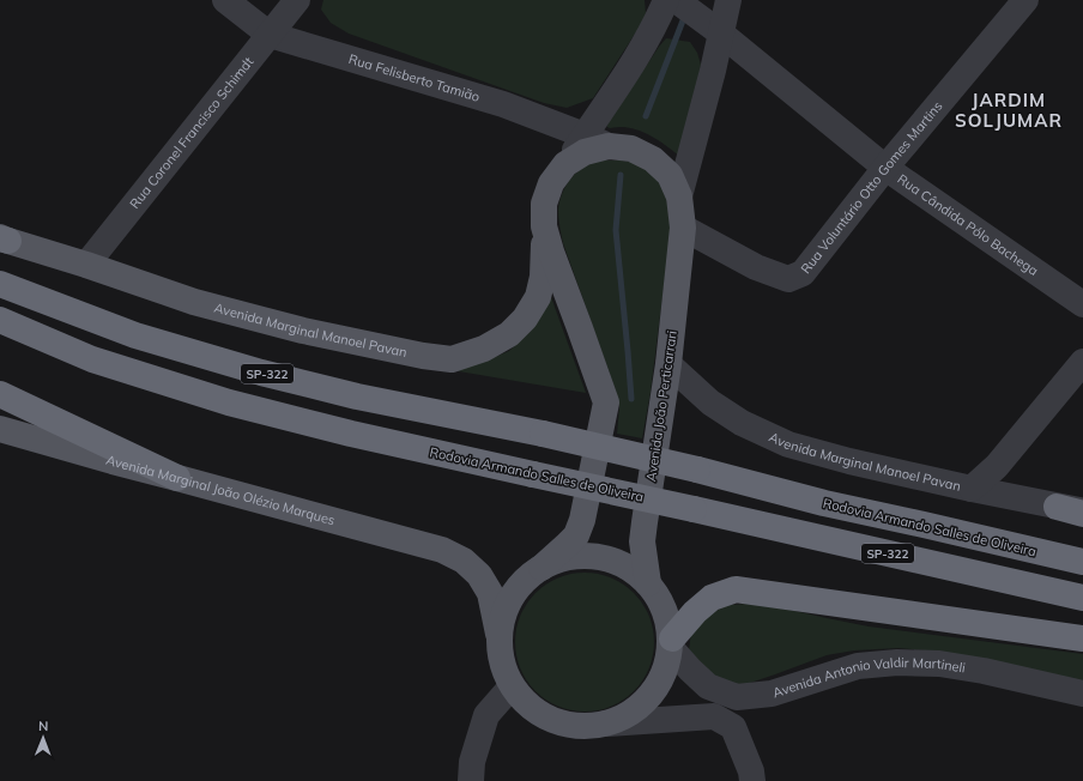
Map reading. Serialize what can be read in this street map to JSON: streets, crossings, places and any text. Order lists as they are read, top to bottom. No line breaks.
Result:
{"streets":{"highway":["SP-322","Rodovia Armando Salles de Oliveira"],"main road":["Avenida Marginal Manoel Pavan","Avenida João Perticarrari","Avenida Marginal João Olézio Marques"],"street":["Rua Felisberto Tamião","Rua Coronel Francisco Schimdt","Rua Voluntário Otto Gomes Martins","Rua Cândida Pólo Bachega","Avenida Antonio Valdir Martineli"]},"crossings":[["Rua Felisberto Tamião","Rua Coronel Francisco Schimdt"],["Rua Felisberto Tamião","Avenida João Perticarrari"],["Rua Coronel Francisco Schimdt","Avenida Marginal Manoel Pavan"],["Rua Voluntário Otto Gomes Martins","Rua Cândida Pólo Bachega"],["Rua Voluntário Otto Gomes Martins","Avenida João Perticarrari"],["Avenida Marginal Manoel Pavan","Avenida João Perticarrari"],["Avenida João Perticarrari","Avenida Marginal João Olézio Marques"],["Avenida João Perticarrari","Avenida Antonio Valdir Martineli"],["Avenida Marginal João Olézio Marques","Avenida Antonio Valdir Martineli"]],"districts":["JARDIM SOLJUMAR"],"north":"top"}
